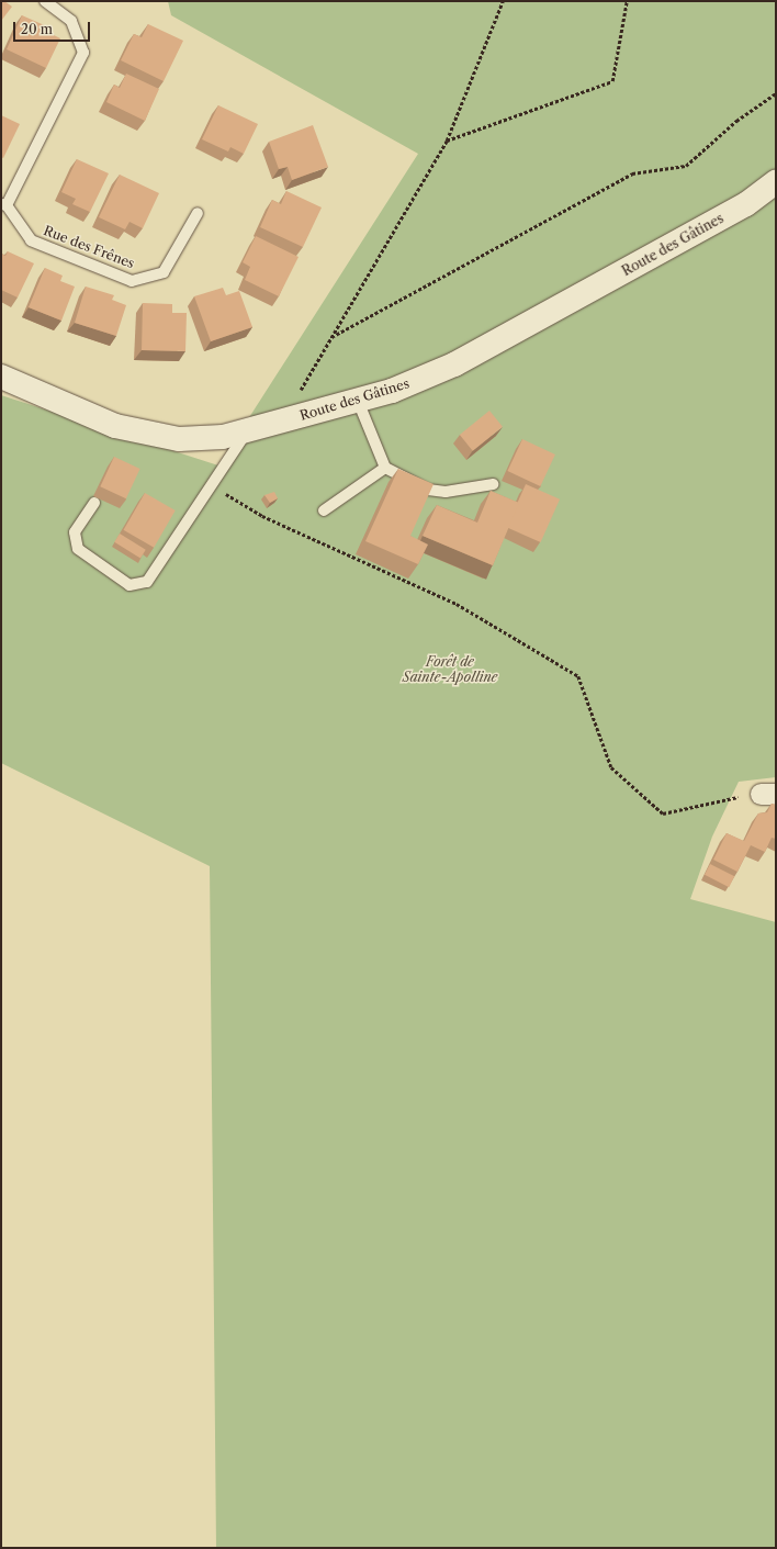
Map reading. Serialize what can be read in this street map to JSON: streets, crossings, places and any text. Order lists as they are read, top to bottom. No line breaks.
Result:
{"streets":{"street":["Route des Gâtines"],"lane":["Rue des Frênes"]},"parks":["Forêt de Sainte-Apolline"],"scale_bar":"20 m"}
